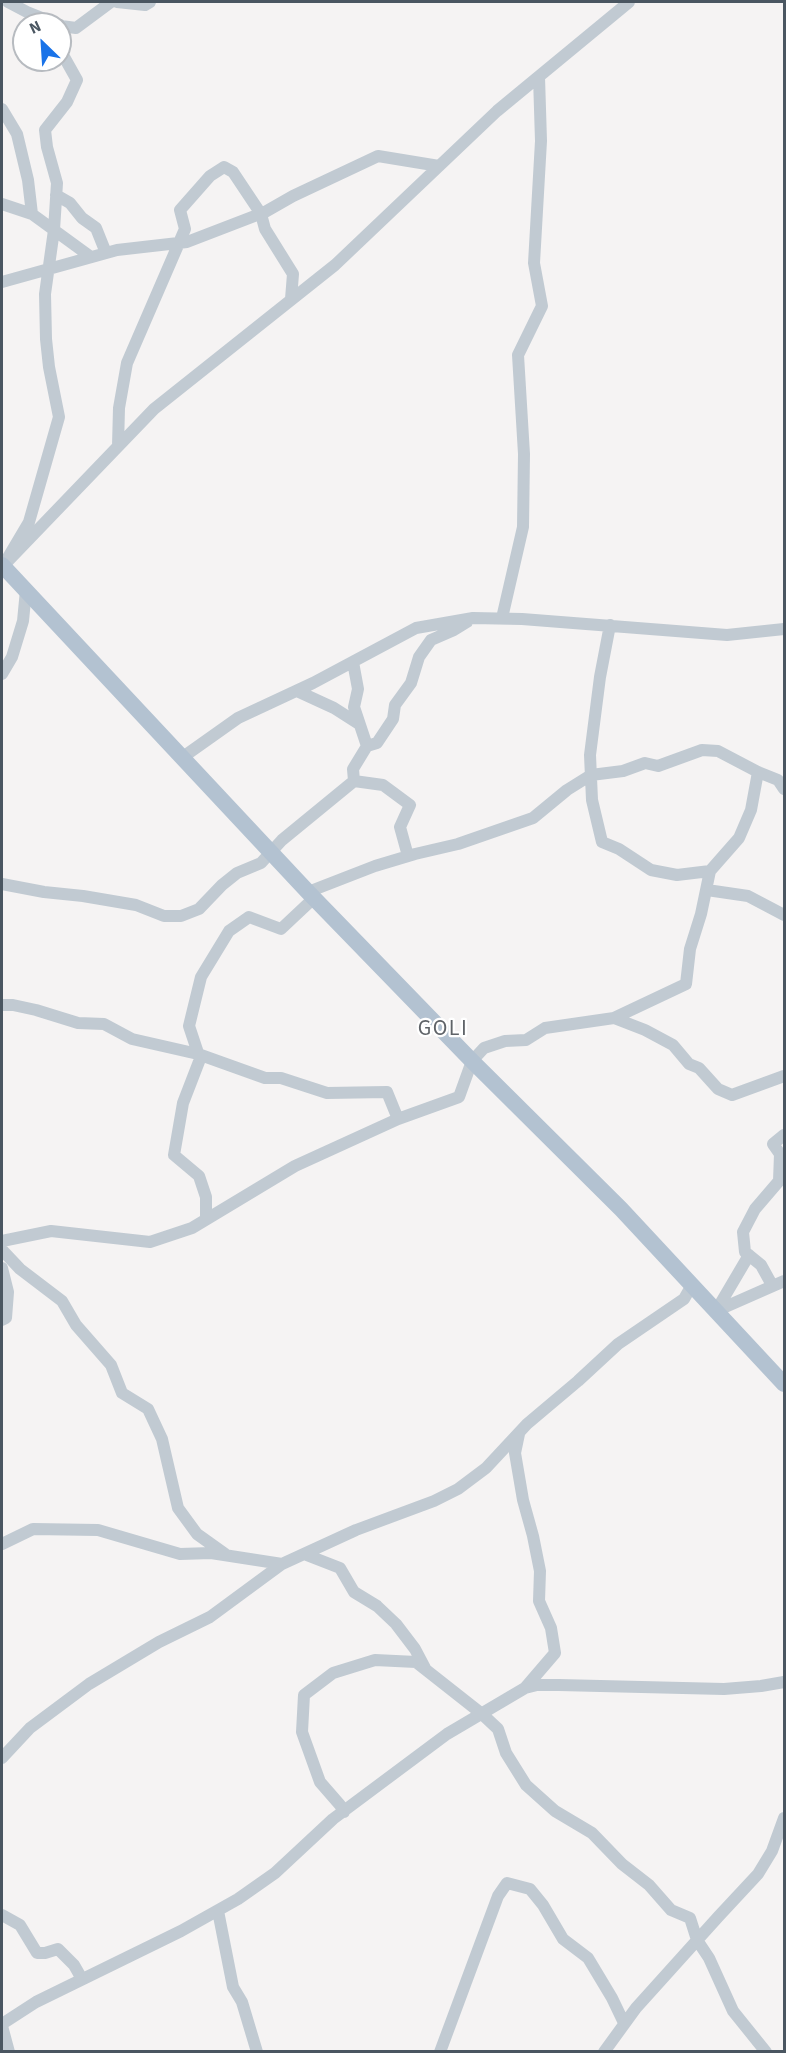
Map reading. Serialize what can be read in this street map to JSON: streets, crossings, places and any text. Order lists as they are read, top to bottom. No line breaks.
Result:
{"districts":["GOLI"],"north":"top left"}
